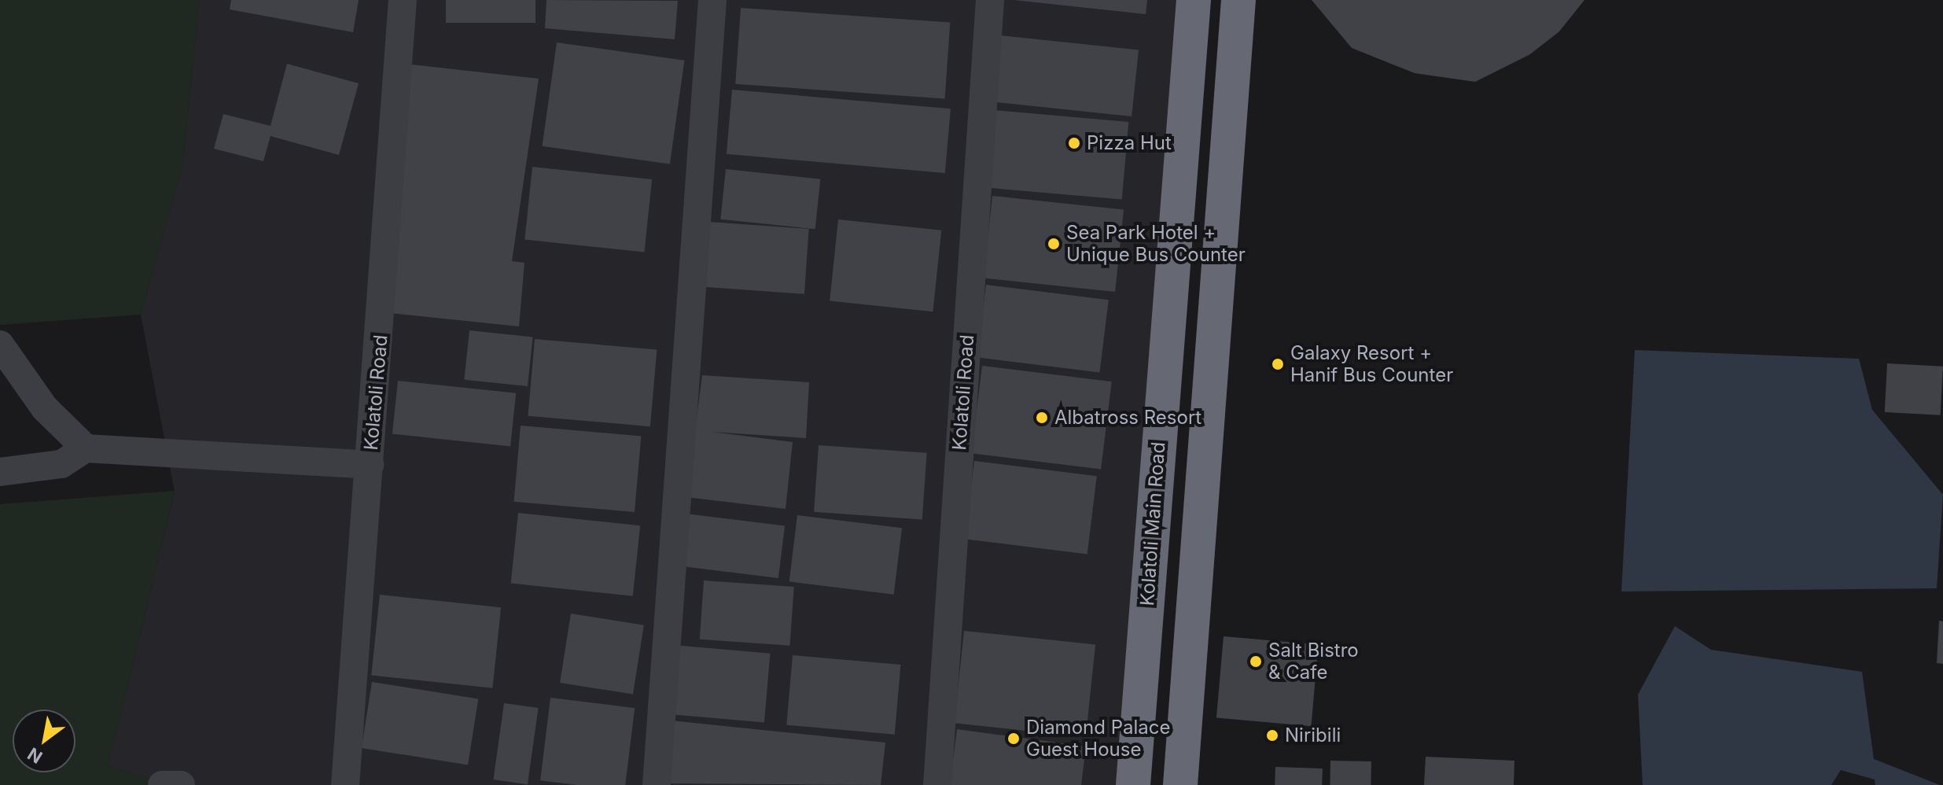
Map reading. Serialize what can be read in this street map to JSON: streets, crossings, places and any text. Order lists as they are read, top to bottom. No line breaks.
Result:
{"streets":{"highway":["Kolatoli Main Road"],"street":["Kolatoli Road"]},"places":["Pizza Hut","Sea Park Hotel + Unique Bus Counter","Galaxy Resort + Hanif Bus Counter","Albatross Resort","Salt Bistro & Cafe","Niribili","Diamond Palace Guest House"],"north":"bottom left"}
